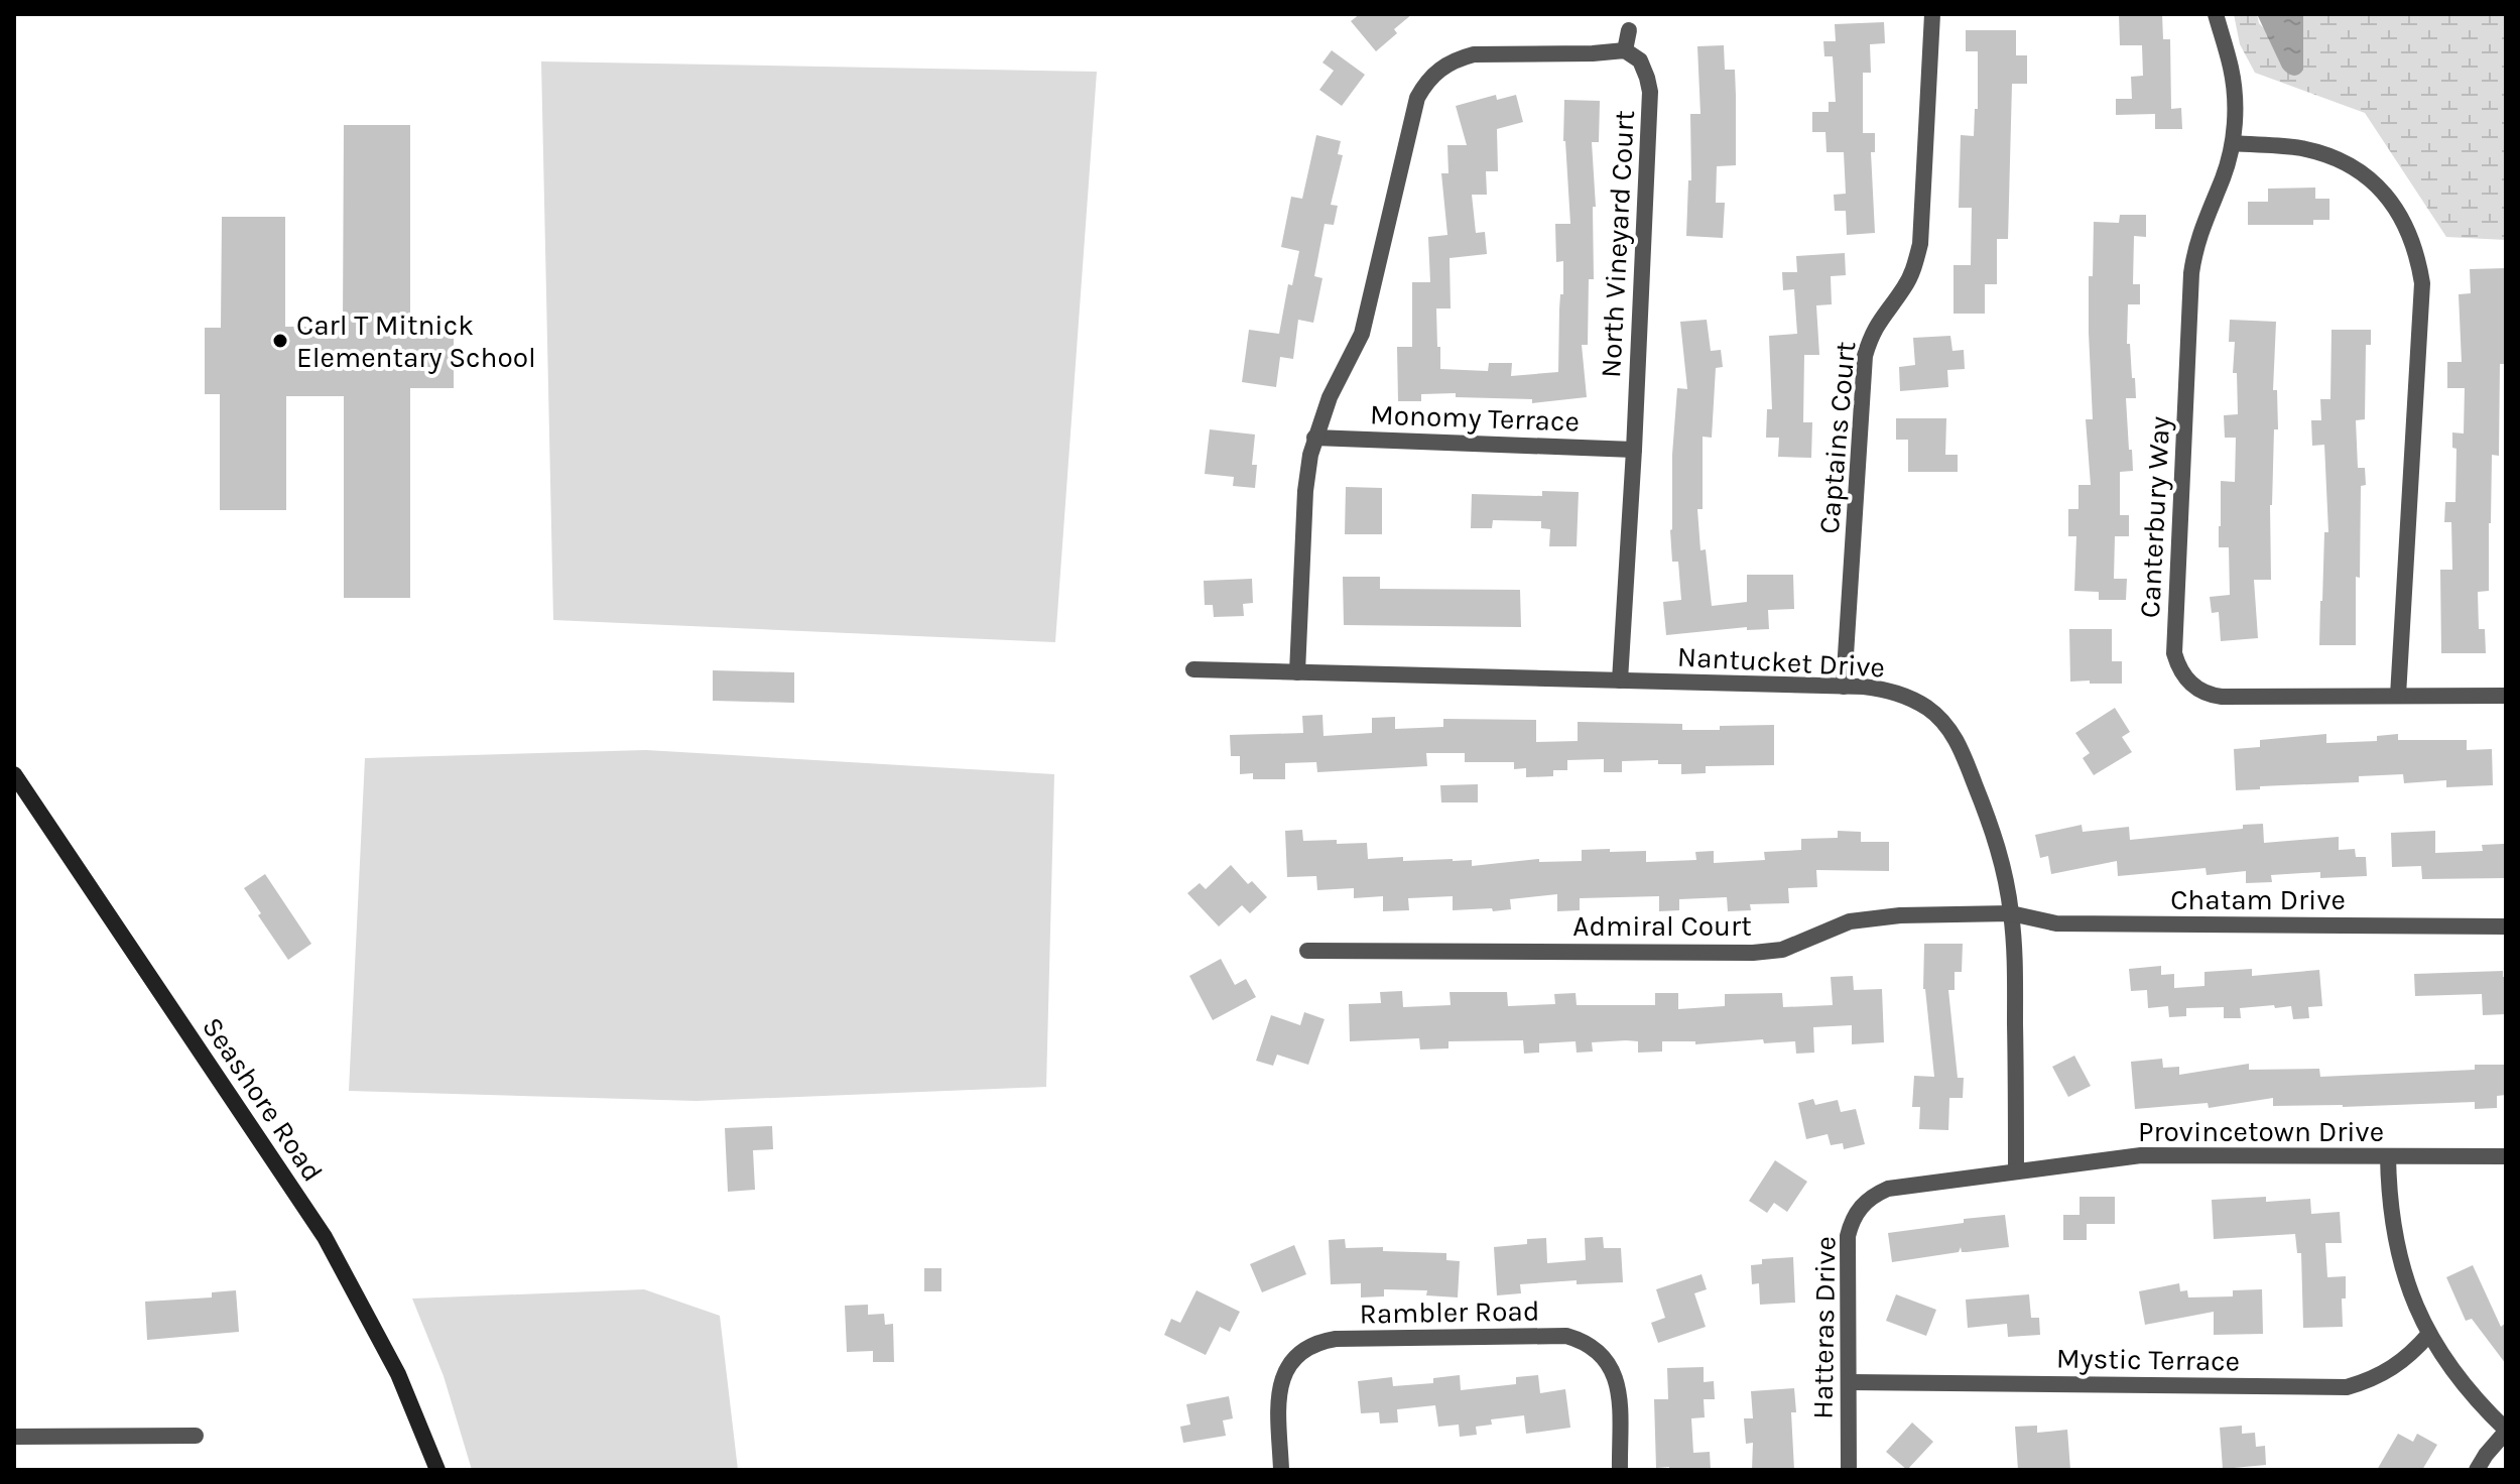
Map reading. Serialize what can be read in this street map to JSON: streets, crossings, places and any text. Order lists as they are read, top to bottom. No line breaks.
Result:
{"streets":{"main road":["Seashore Road"],"street":["North Vineyard Court","Monomy Terrace","Captains Court","Canterbury Way","Nantucket Drive","Chatam Drive","Admiral Court","Provincetown Drive","Rambler Road","Hatteras Drive","Mystic Terrace"]},"crossings":[["North Vineyard Court","Monomy Terrace"],["North Vineyard Court","Nantucket Drive"],["Captains Court","Nantucket Drive"],["Nantucket Drive","Chatam Drive"],["Nantucket Drive","Admiral Court"],["Nantucket Drive","Provincetown Drive"],["Nantucket Drive","Hatteras Drive"],["Chatam Drive","Admiral Court"],["Provincetown Drive","Hatteras Drive"],["Hatteras Drive","Mystic Terrace"]],"places":["Carl T Mitnick Elementary School"]}
